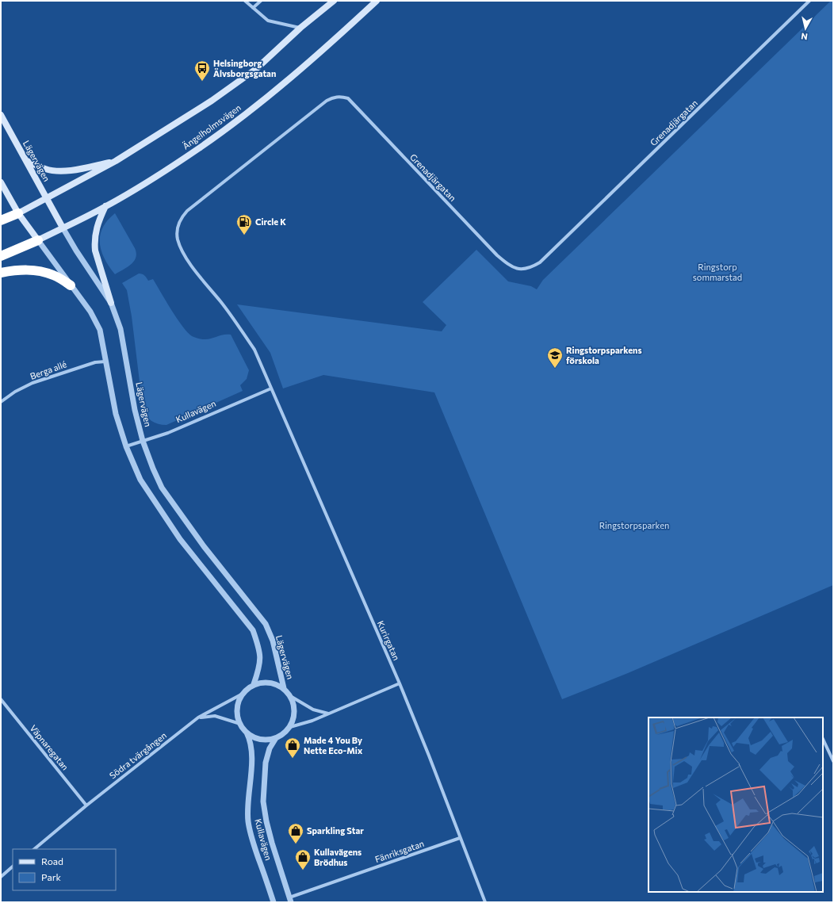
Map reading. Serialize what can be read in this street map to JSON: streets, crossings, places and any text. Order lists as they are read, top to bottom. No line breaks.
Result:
{"streets":{"main road":["Ängelholmsvägen","Lägervägen"],"street":["Grenadjärgatan","Berga allé","Kullavägen","Kurirgatan","Väpnaregatan","Södra tvärgången","Fänriksgatan"]},"crossings":[["Grenadjärgatan","Kullavägen"],["Grenadjärgatan","Kurirgatan"],["Ängelholmsvägen","Lägervägen"],["Lägervägen","Kullavägen"],["Lägervägen","Södra tvärgången"],["Kullavägen","Kurirgatan"],["Kullavägen","Södra tvärgången"],["Kullavägen","Fänriksgatan"],["Kurirgatan","Fänriksgatan"],["Väpnaregatan","Södra tvärgången"]],"parks":["Ringstorp sommarstad","Ringstorpsparken"],"places":{"bus stop":["Helsingborg Älvsborgsgatan"],"fuel station":["Circle K"],"school or university":["Ringstorpsparkens förskola"],"shop":["Made 4 You By Nette Eco-Mix","Sparkling Star","Kullavägens Brödhus"]},"legend":["Road","Park"],"north":"bottom"}
